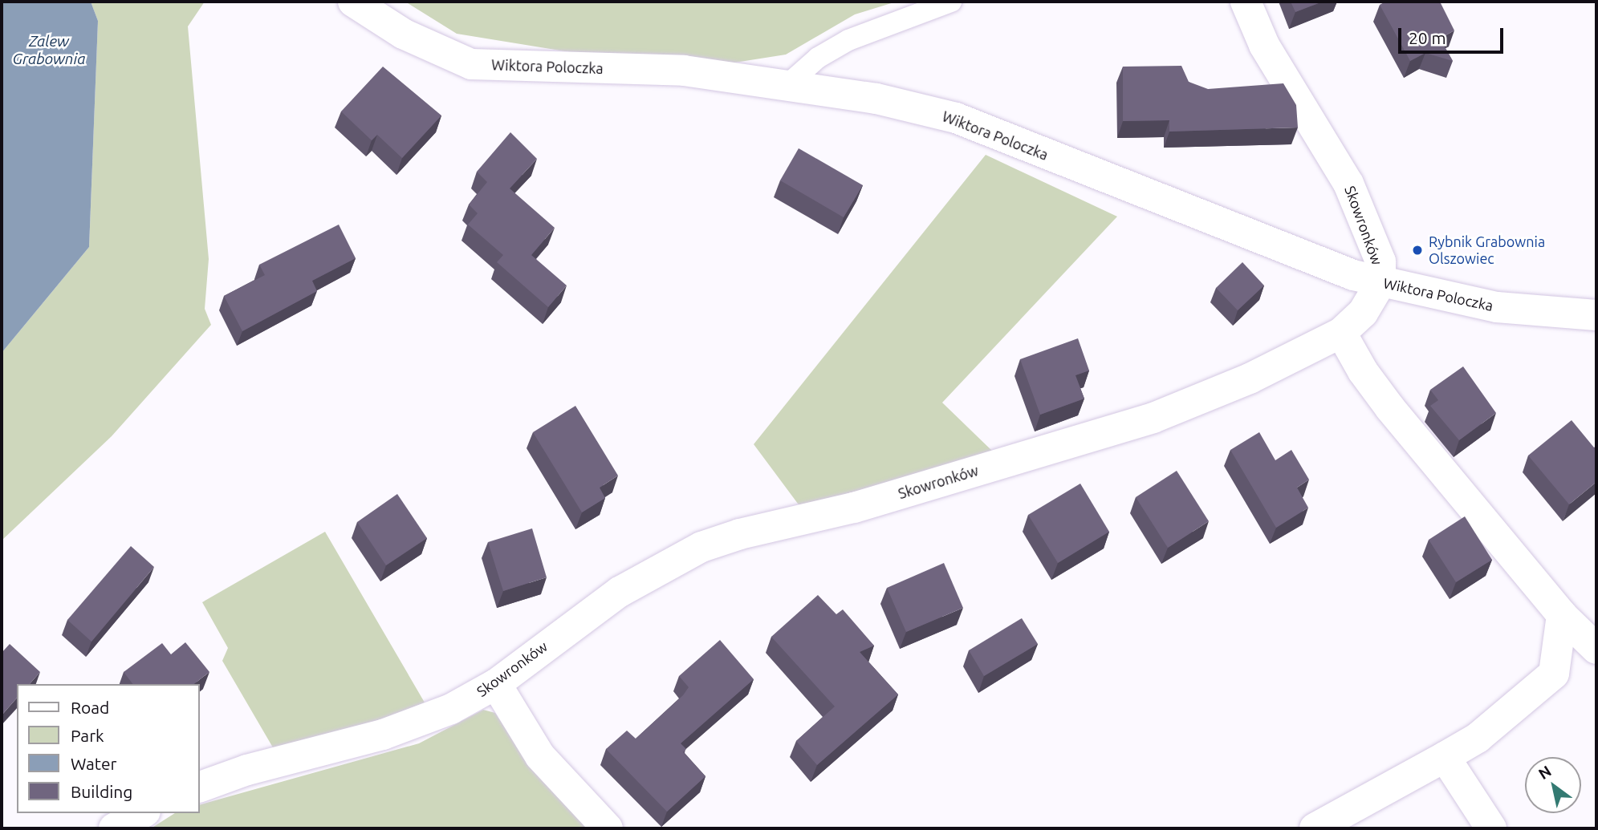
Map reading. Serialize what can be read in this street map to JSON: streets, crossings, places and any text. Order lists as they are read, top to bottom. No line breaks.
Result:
{"streets":{"street":["Wiktora Poloczka","Skowronków"]},"crossings":[["Wiktora Poloczka","Skowronków"]],"water":["Zalew Grabownia"],"places":["Rybnik Grabownia Olszowiec"],"legend":["Road","Park","Water","Building"],"scale_bar":"20 m","north":"top left"}
